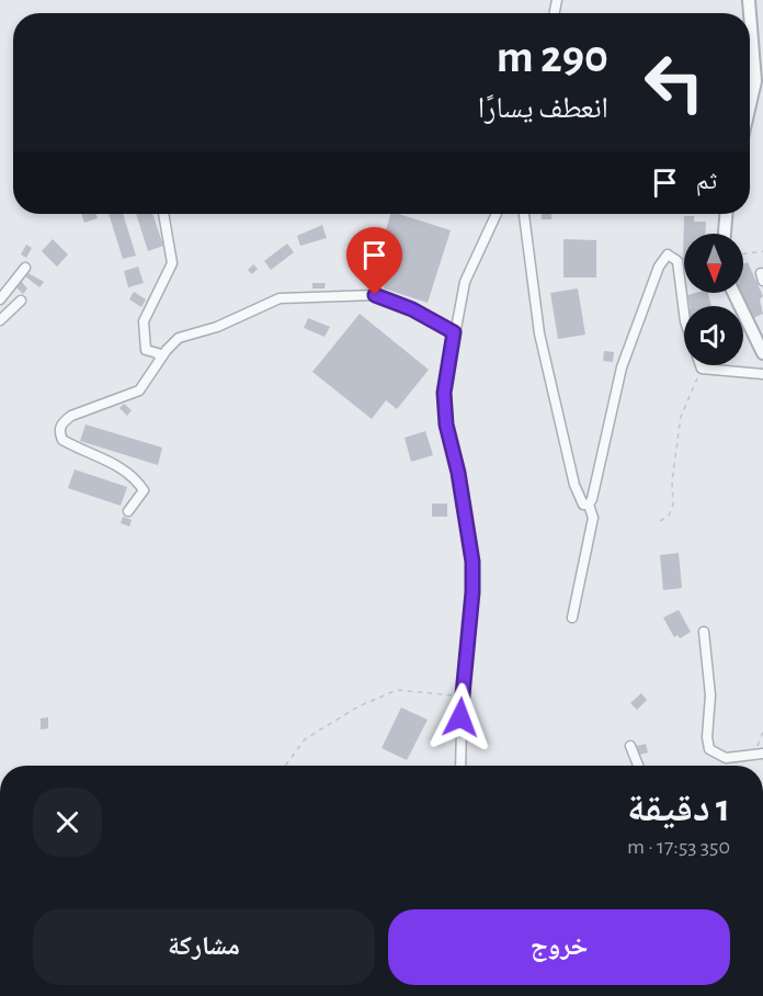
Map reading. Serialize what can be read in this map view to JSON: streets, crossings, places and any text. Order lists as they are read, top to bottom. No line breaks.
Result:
{"north":"bottom","page":{"turn":["290 m","انعطف يسارًا"],"then":"ثم","heading":["1 دقيقة","350 m · 17:53"],"buttons":["خروج","مشاركة"]}}
